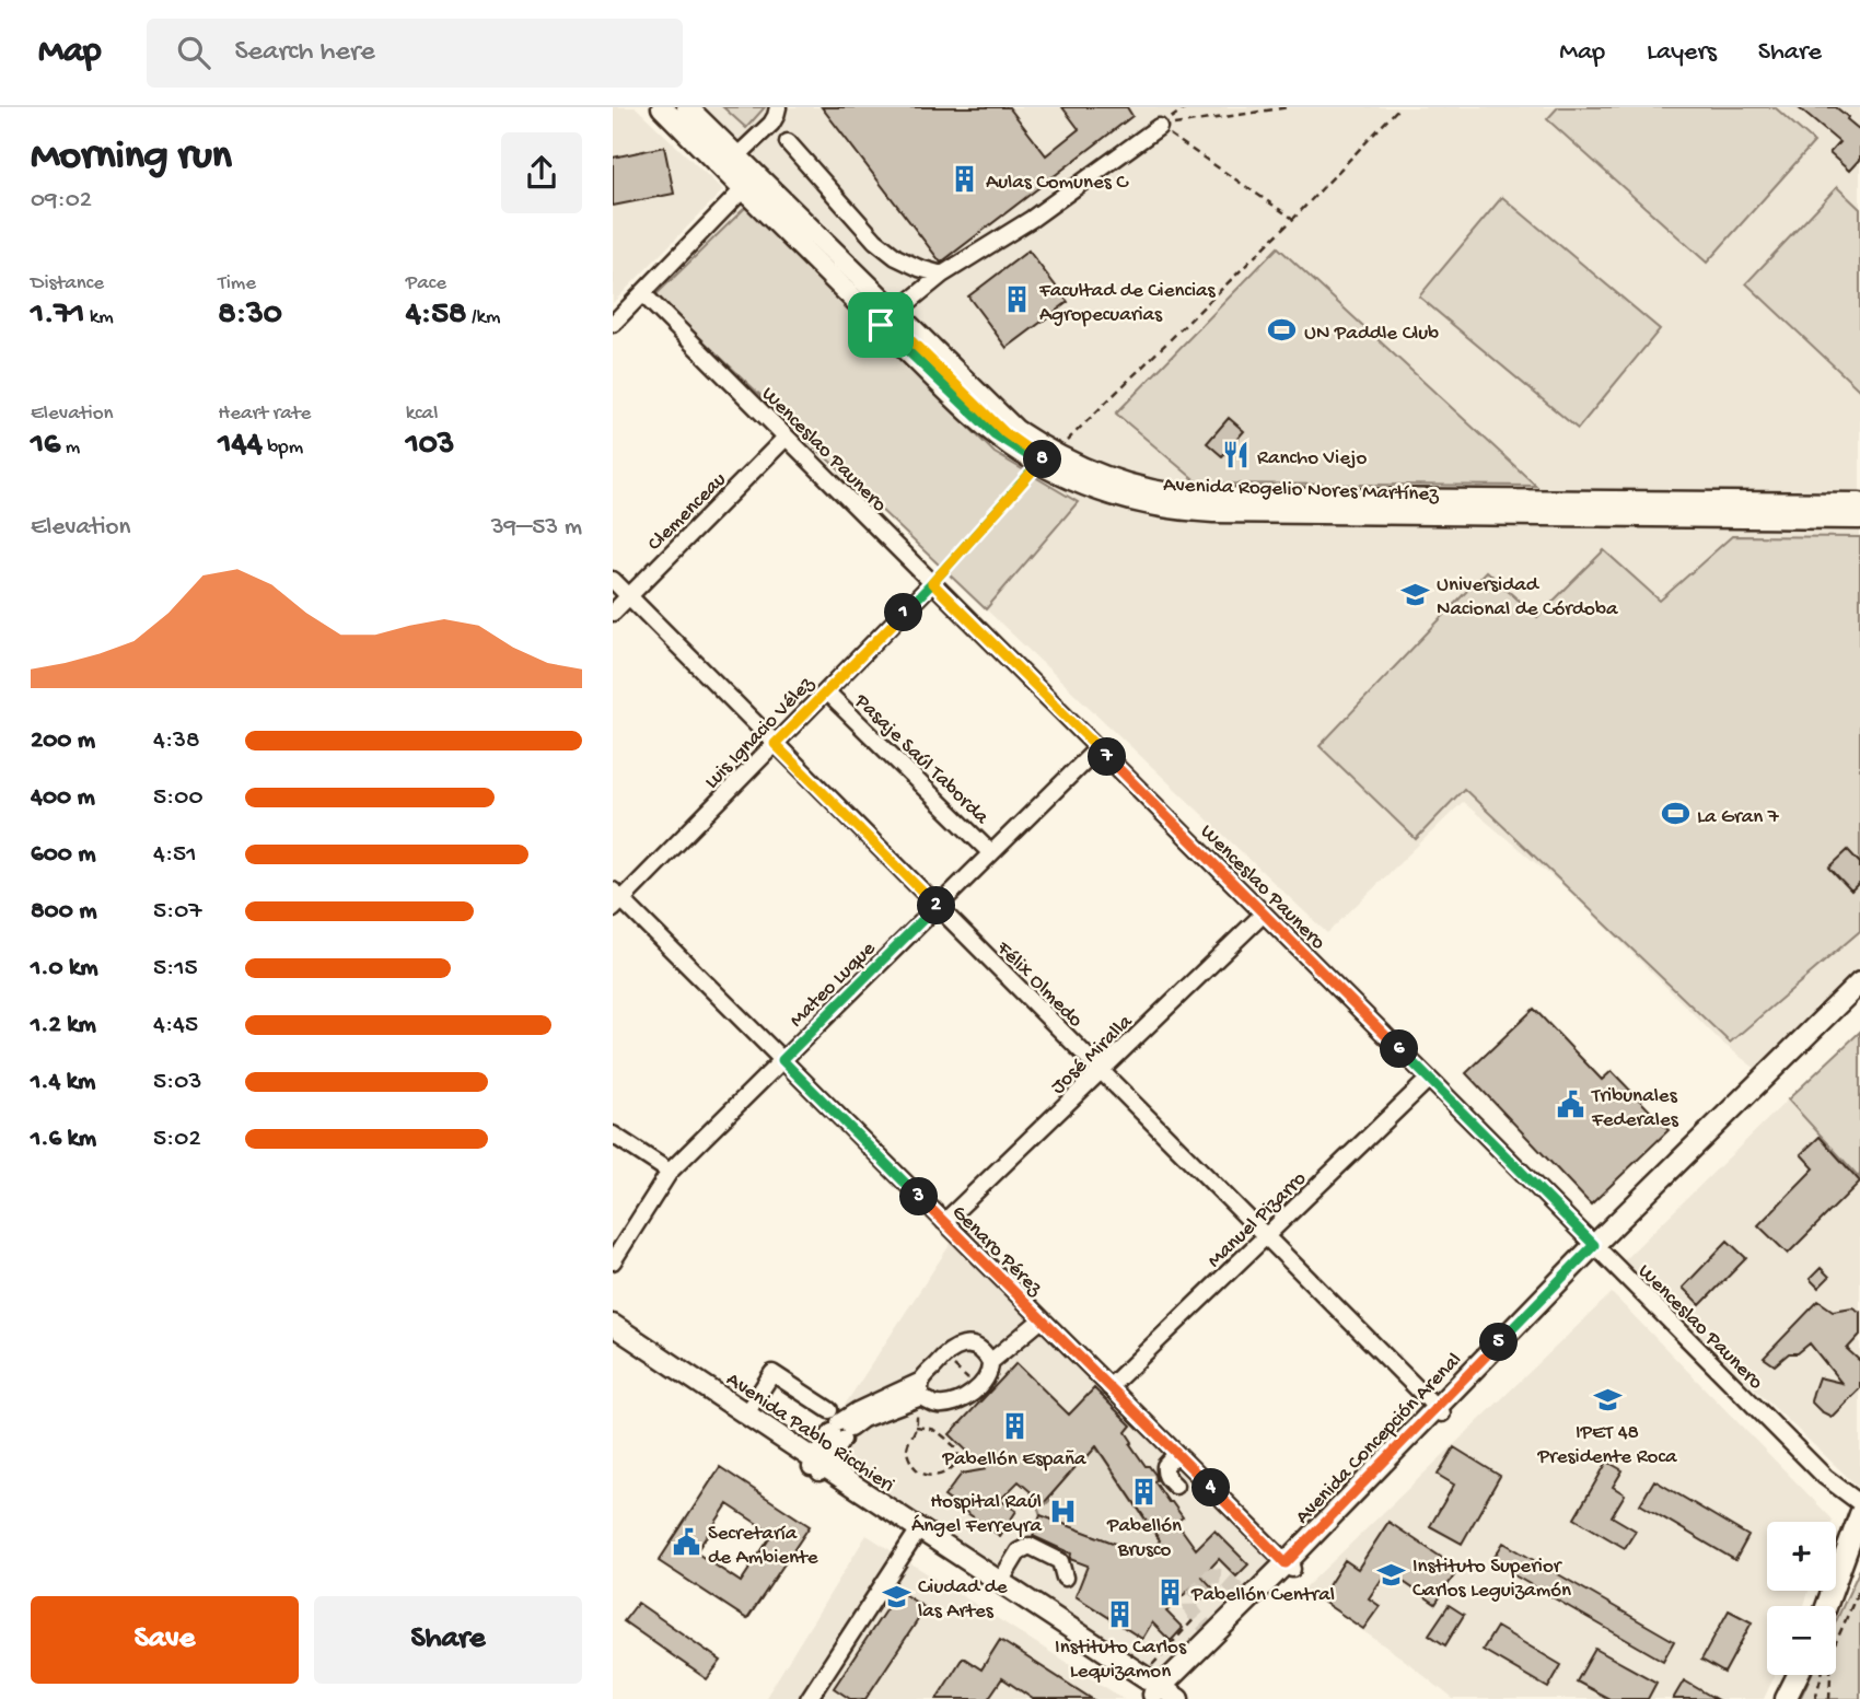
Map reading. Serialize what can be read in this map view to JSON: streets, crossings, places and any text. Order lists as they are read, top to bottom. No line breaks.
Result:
{"streets":{"main road":["Avenida Rogelio Nores Martínez","Avenida Pablo Ricchieri","Avenida Concepción Arenal"],"street":["Wenceslao Paunero","Clemenceau","Luis Ignacio Vélez","Pasaje Saúl Taborda","Mateo Luque","Félix Olmedo","José Miralla","Manuel Pizarro","Genaro Pérez"]},"crossings":[["Wenceslao Paunero","Clemenceau"],["Wenceslao Paunero","Luis Ignacio Vélez"],["Wenceslao Paunero","Mateo Luque"],["Wenceslao Paunero","José Miralla"],["Wenceslao Paunero","Manuel Pizarro"],["Wenceslao Paunero","Avenida Concepción Arenal"],["Clemenceau","Félix Olmedo"],["Luis Ignacio Vélez","Pasaje Saúl Taborda"],["Luis Ignacio Vélez","Félix Olmedo"],["Luis Ignacio Vélez","Genaro Pérez"],["Pasaje Saúl Taborda","Mateo Luque"],["Mateo Luque","Félix Olmedo"],["Mateo Luque","Genaro Pérez"],["Félix Olmedo","José Miralla"],["Félix Olmedo","Manuel Pizarro"],["Félix Olmedo","Avenida Concepción Arenal"],["José Miralla","Genaro Pérez"],["Manuel Pizarro","Genaro Pérez"],["Genaro Pérez","Avenida Concepción Arenal"],["Avenida Pablo Ricchieri","Avenida Concepción Arenal"]],"places":{"building":["Aulas Comunes C","Facultad de Ciencias Agropecuarias","Pabellón España","Pabellón Brusco","Pabellón Central","Instituto Carlos Lequizamon"],"sports":["UN Paddle Club","La Gran 7"],"restaurant":["Rancho Viejo"],"school or university":["Universidad Nacional de Córdoba","IPET 48 Presidente Roca","Instituto Superior Carlos Leguizamón","Ciudad de las Artes"],"public building":["Tribunales Federales","Secretaría de Ambiente"],"hospital":["Hospital Raúl Ángel Ferreyra"]},"page":{"header":"Map","search":"Search here","nav":["Map","Layers","Share"],"heading":["Morning run","09:02"],"stats":[["Distance","1.71 km"],["Time","8:30"],["Pace","4:58 /km"],["Elevation","16 m"],["Heart rate","144 bpm"],["kcal","103"]],"pins":["8","1","7","2","6","3","5","4"],"chart":["Elevation","39–53 m"],"list":[{"name":"200 m","note":"4:38"},{"name":"400 m","note":"5:00"},{"name":"600 m","note":"4:51"},{"name":"800 m","note":"5:07"},{"name":"1.0 km","note":"5:15"},{"name":"1.2 km","note":"4:45"},{"name":"1.4 km","note":"5:03"},{"name":"1.6 km","note":"5:02"}],"map_buttons":["+","−"],"buttons":["Save","Share"]}}
